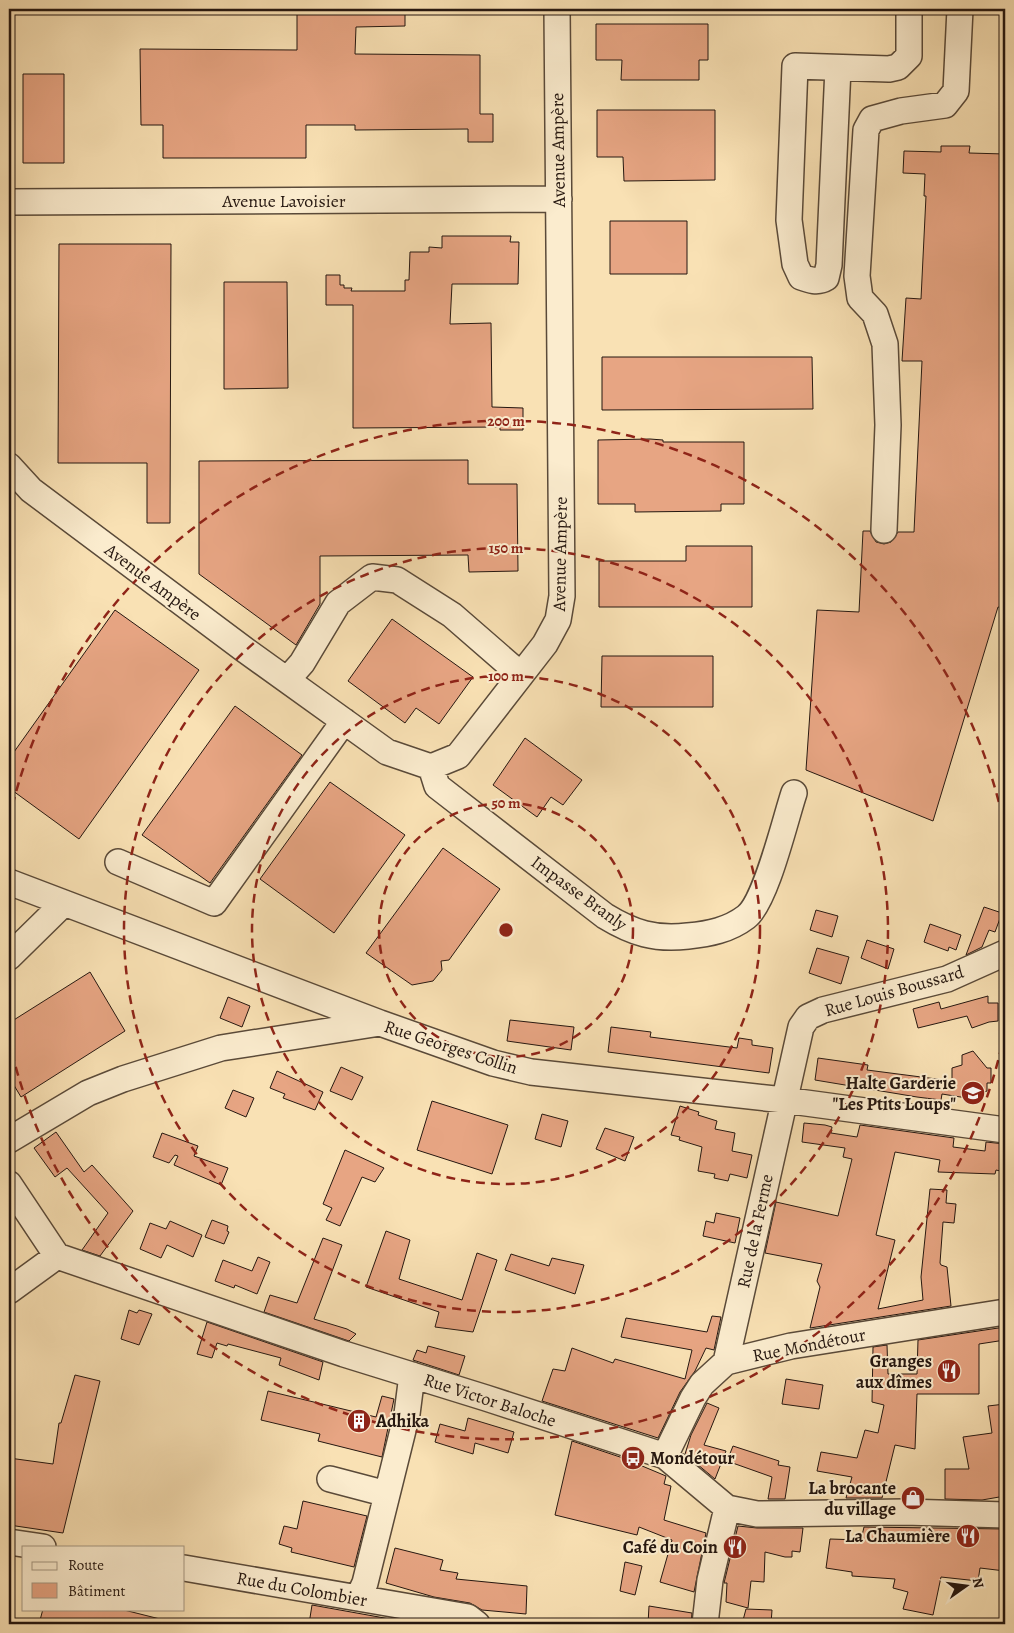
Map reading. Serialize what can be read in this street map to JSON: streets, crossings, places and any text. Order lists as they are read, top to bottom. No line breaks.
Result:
{"streets":{"street":["Avenue Ampère","Avenue Lavoisier","Impasse Branly","Rue Louis Boussard","Rue Georges Collin","Rue de la Ferme","Rue Mondétour","Rue Victor Baloche","Rue du Colombier"]},"crossings":[["Avenue Ampère","Avenue Lavoisier"],["Avenue Ampère","Impasse Branly"],["Rue Louis Boussard","Rue Georges Collin"],["Rue Louis Boussard","Rue de la Ferme"],["Rue Georges Collin","Rue de la Ferme"],["Rue de la Ferme","Rue Mondétour"],["Rue Mondétour","Rue Victor Baloche"]],"places":{"school or university":["Halte Garderie \"Les Ptits Loups\""],"restaurant":["Granges aux dîmes","La Chaumière","Café du Coin"],"building":["Adhika"],"bus stop":["Mondétour"],"shop":["La brocante du village"]},"legend":["Route","Bâtiment"],"north":"right","rings":["200 m","150 m","100 m","50 m"]}
